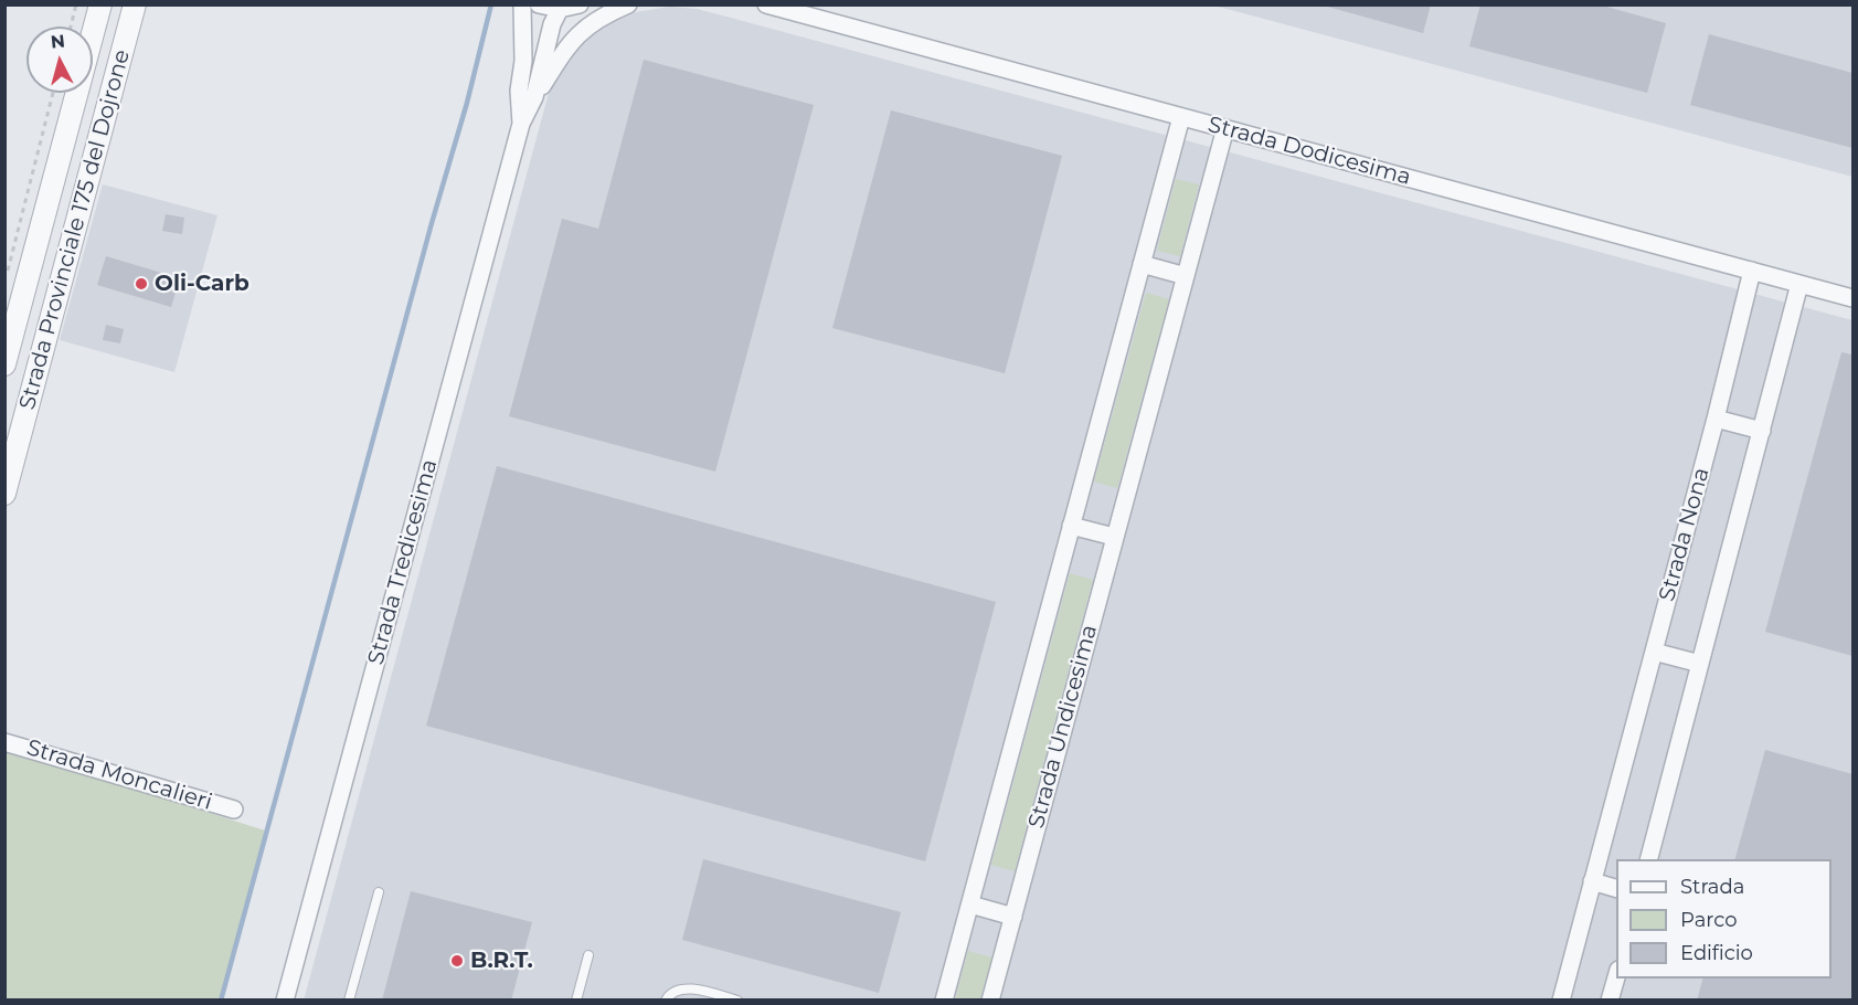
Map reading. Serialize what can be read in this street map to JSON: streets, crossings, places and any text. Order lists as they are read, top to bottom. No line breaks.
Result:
{"streets":{"street":["Strada Dodicesima","Strada Provinciale 175 del Dojrone","Strada Nona","Strada Tredicesima","Strada Undicesima","Strada Moncalieri"]},"crossings":[["Strada Dodicesima","Strada Nona"],["Strada Dodicesima","Strada Undicesima"]],"places":["Oli-Carb","B.R.T."],"legend":["Strada","Parco","Edificio"],"north":"top"}
